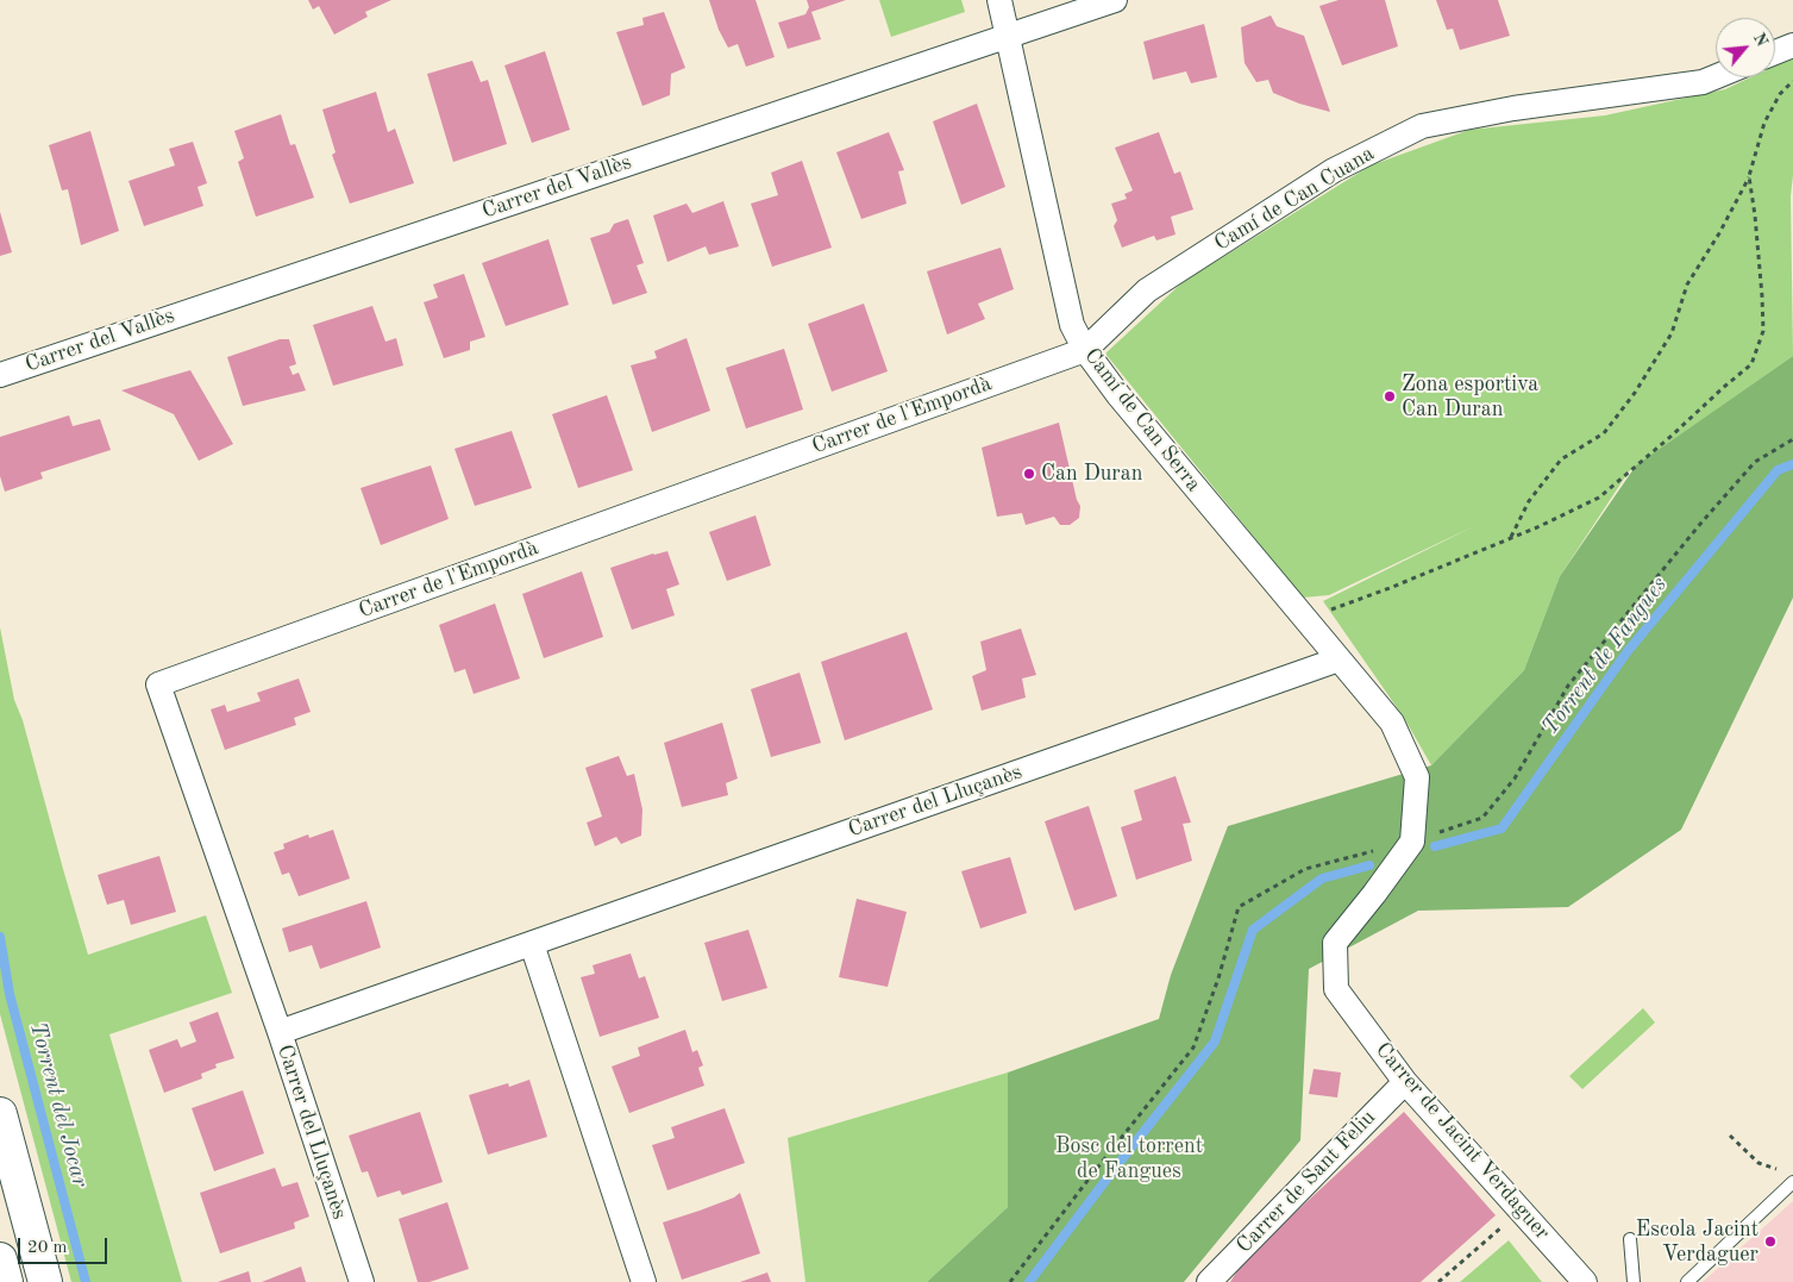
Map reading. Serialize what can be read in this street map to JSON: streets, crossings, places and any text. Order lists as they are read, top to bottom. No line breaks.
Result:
{"streets":{"street":["Carrer del Vallès","Camí de Can Cuana","Carrer de l'Empordà","Camí de Can Serra","Carrer del Lluçanès","Carrer de Jacint Verdaguer","Carrer de Sant Feliu"]},"crossings":[["Carrer del Vallès","Camí de Can Serra"],["Camí de Can Cuana","Carrer de l'Empordà"],["Camí de Can Cuana","Camí de Can Serra"],["Carrer de l'Empordà","Camí de Can Serra"],["Carrer de l'Empordà","Carrer del Lluçanès"],["Camí de Can Serra","Carrer del Lluçanès"],["Camí de Can Serra","Carrer de Jacint Verdaguer"],["Carrer de Jacint Verdaguer","Carrer de Sant Feliu"]],"water":["Torrent de Fangues","Torrent del Jocar"],"parks":["Bosc del torrent de Fangues"],"places":["Zona esportiva Can Duran","Can Duran","Escola Jacint Verdaguer"],"scale_bar":"20 m","north":"top right"}
